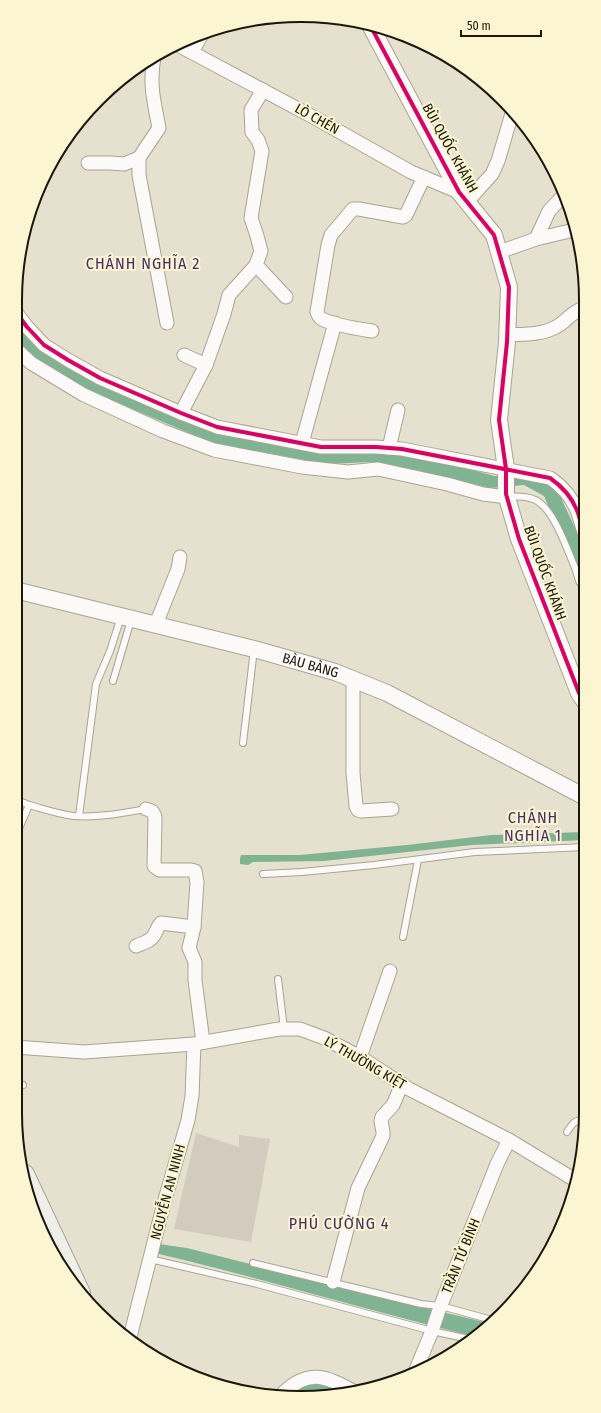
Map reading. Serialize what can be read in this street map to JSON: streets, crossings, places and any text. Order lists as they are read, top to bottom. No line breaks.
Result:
{"streets":{"street":["LÒ CHÉN","BÙI QUỐC KHÁNH","BÀU BÀNG","LÝ THƯỜNG KIỆT","NGUYỄN AN NINH","TRẦN TỬ BÌNH"]},"crossings":[["LÒ CHÉN","BÙI QUỐC KHÁNH"],["LÝ THƯỜNG KIỆT","NGUYỄN AN NINH"],["LÝ THƯỜNG KIỆT","TRẦN TỬ BÌNH"]],"districts":["CHÁNH NGHĨA 2","CHÁNH NGHĨA 1","PHÚ CƯỜNG 4"],"scale_bar":"50 m"}
